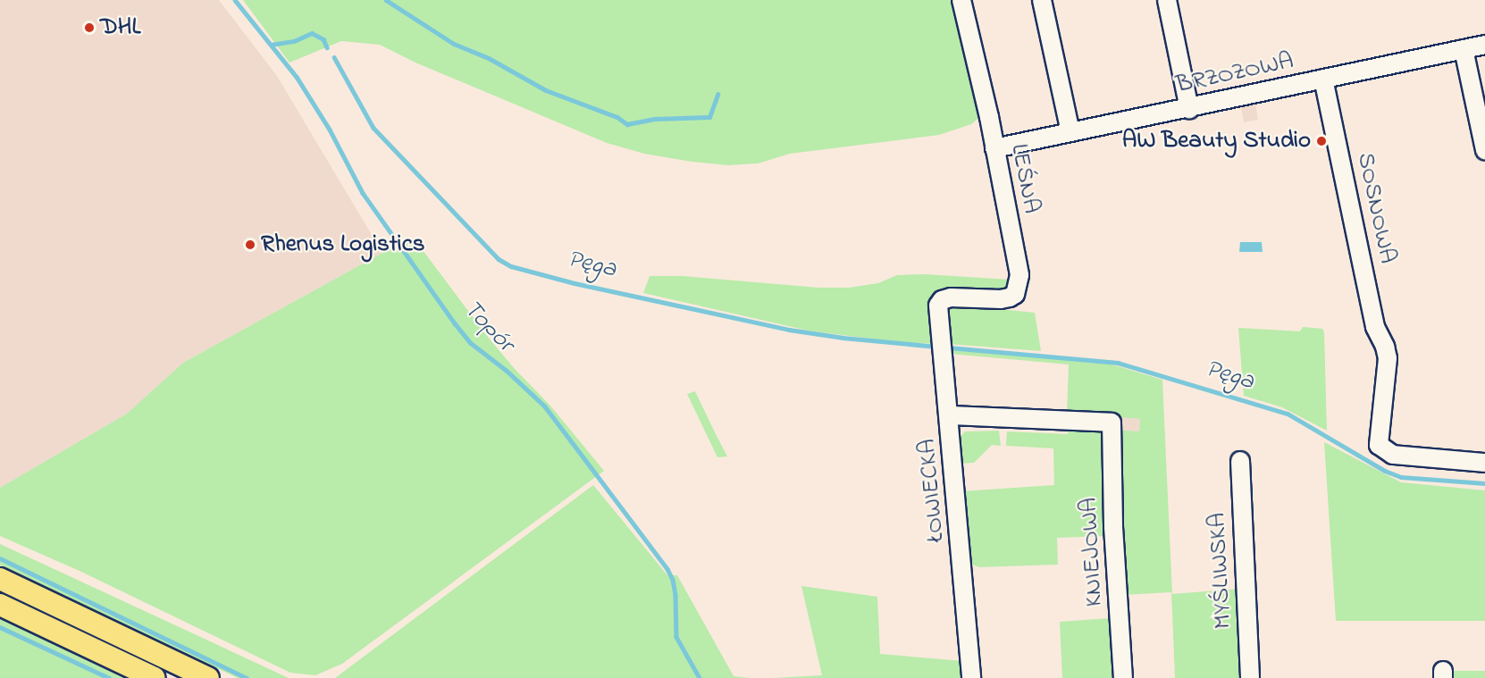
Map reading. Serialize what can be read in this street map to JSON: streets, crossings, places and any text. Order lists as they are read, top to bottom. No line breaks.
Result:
{"streets":{"street":["BRZOZOWA","LEŚNA","SOSNOWA","ŁOWIECKA","KNIEJOWA","MYŚLIWSKA"]},"crossings":[["BRZOZOWA","LEŚNA"],["BRZOZOWA","SOSNOWA"],["LEŚNA","ŁOWIECKA"],["ŁOWIECKA","KNIEJOWA"]],"water":["Pęga","Topór"],"places":["DHL","AW Beauty Studio","Rhenus Logistics"]}
